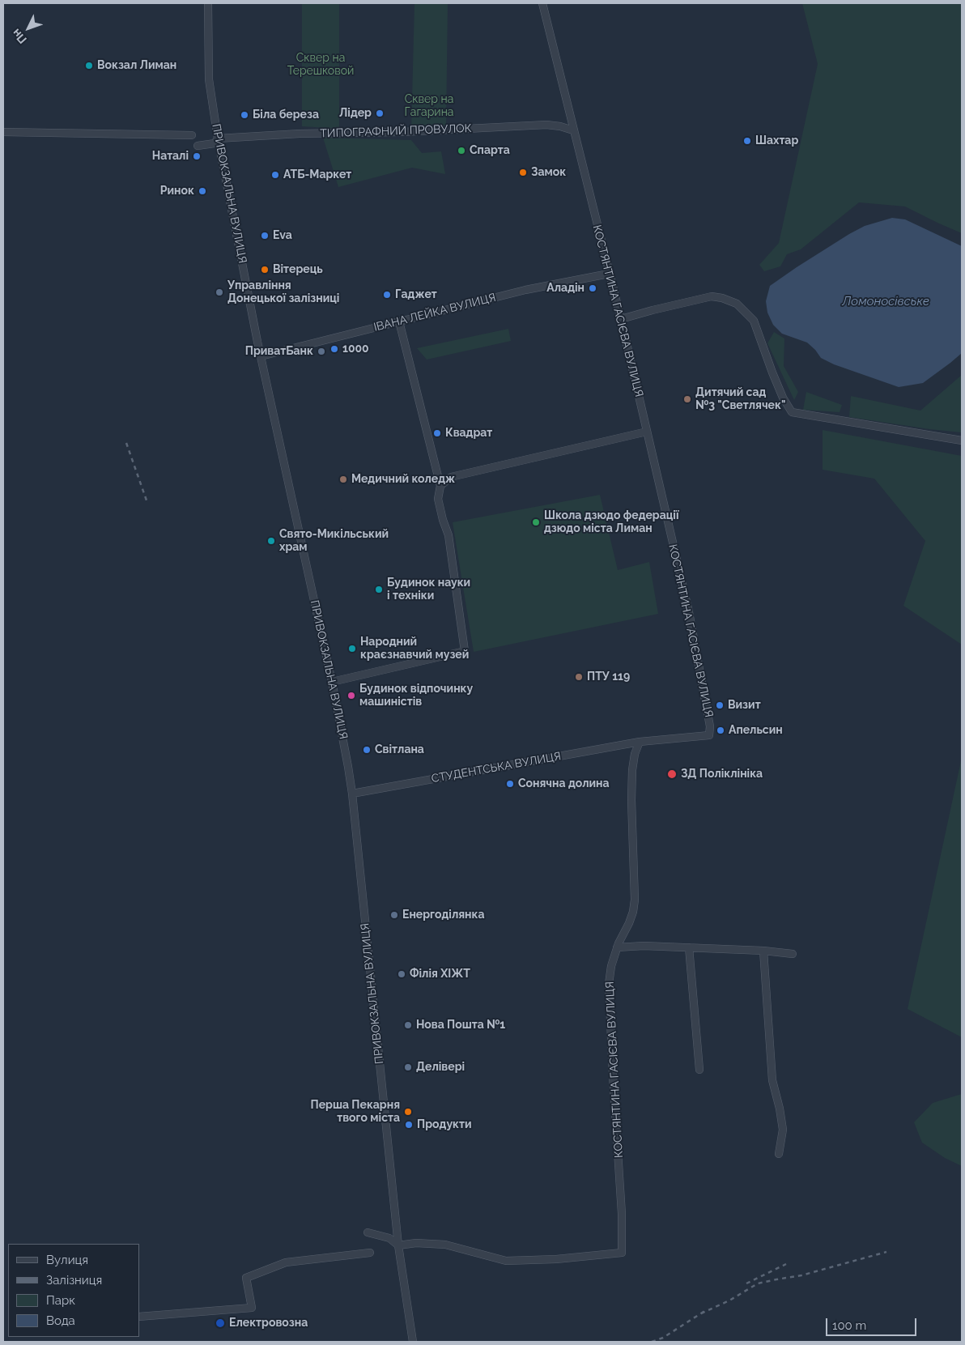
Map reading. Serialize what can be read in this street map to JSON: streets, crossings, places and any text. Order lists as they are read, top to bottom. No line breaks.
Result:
{"streets":{"street":["ТИПОГРАФНИЙ ПРОВУЛОК","ПРИВОКЗАЛЬНА ВУЛИЦЯ","КОСТЯНТИНА ГАСІЄВА ВУЛИЦЯ","ІВАНА ЛЕЙКА ВУЛИЦЯ","СТУДЕНТСЬКА ВУЛИЦЯ"]},"crossings":[["ТИПОГРАФНИЙ ПРОВУЛОК","ПРИВОКЗАЛЬНА ВУЛИЦЯ"],["ТИПОГРАФНИЙ ПРОВУЛОК","КОСТЯНТИНА ГАСІЄВА ВУЛИЦЯ"],["ПРИВОКЗАЛЬНА ВУЛИЦЯ","КОСТЯНТИНА ГАСІЄВА ВУЛИЦЯ"],["ПРИВОКЗАЛЬНА ВУЛИЦЯ","ІВАНА ЛЕЙКА ВУЛИЦЯ"],["ПРИВОКЗАЛЬНА ВУЛИЦЯ","СТУДЕНТСЬКА ВУЛИЦЯ"],["КОСТЯНТИНА ГАСІЄВА ВУЛИЦЯ","ІВАНА ЛЕЙКА ВУЛИЦЯ"],["КОСТЯНТИНА ГАСІЄВА ВУЛИЦЯ","СТУДЕНТСЬКА ВУЛИЦЯ"]],"water":["Ломоносівське"],"parks":["Сквер на Терешковой","Сквер на Гагарина"],"places":["Вокзал Лиман","Лідер","Біла береза","Шахтар","Спарта","Наталі","Замок","АТБ-Маркет","Ринок","Eva","Вітерець","Аладін","Управління Донецької залізниці","Гаджет","1000","ПриватБанк","Дитячий сад №3 \"Светлячек\"","Квадрат","Медичний коледж","Школа дзюдо федерації дзюдо міста Лиман","Свято-Микільський храм","Будинок науки і техніки","Народний краєзнавчий музей","ПТУ 119","Будинок відпочинку машиністів","Визит","Апельсин","Світлана","ЗД Поліклініка","Сонячна долина","Енергоділянка","Філія ХІЖТ","Нова Пошта №1","Делівері","Перша Пекарня твого мiста","Продукти","Електровозна"],"legend":["Вулиця","Залізниця","Парк","Вода"],"scale_bar":"100 m","north":"bottom left"}
